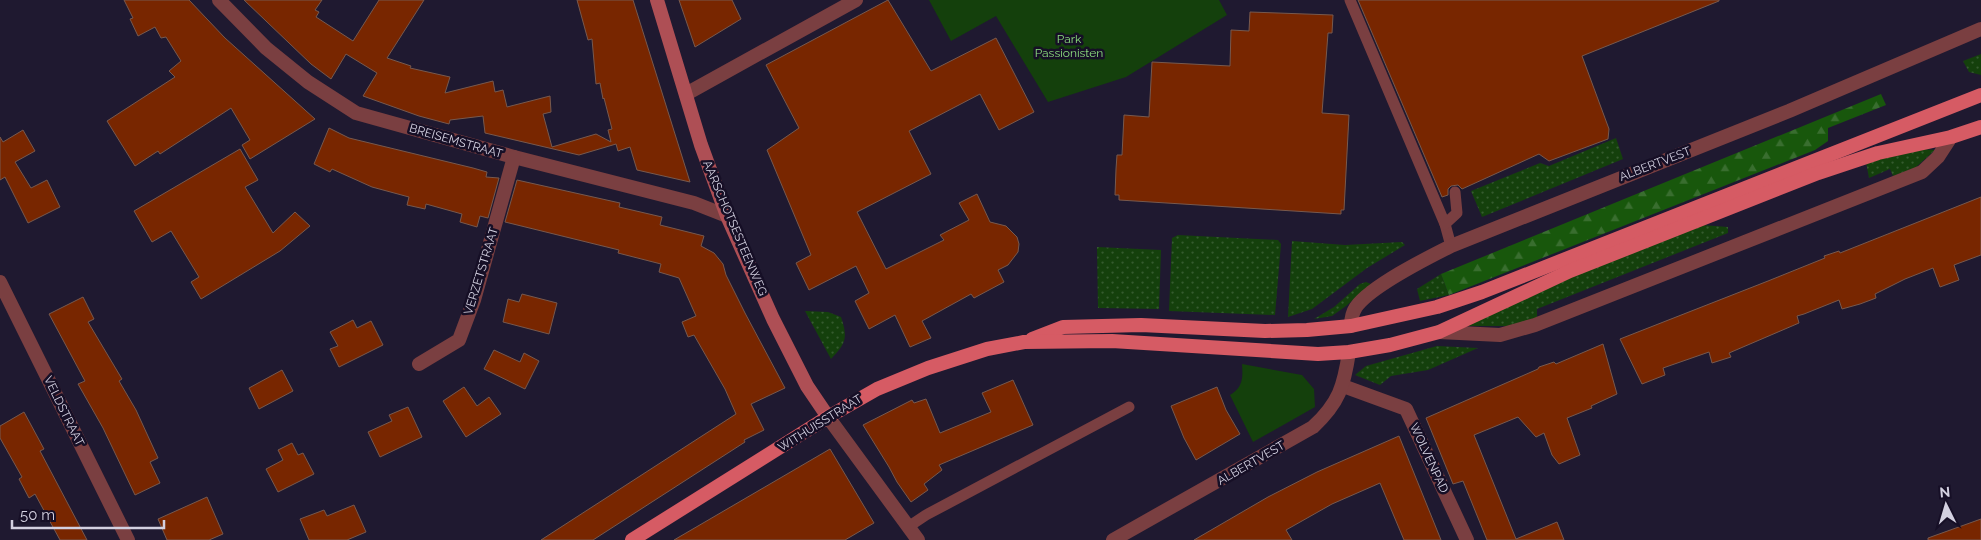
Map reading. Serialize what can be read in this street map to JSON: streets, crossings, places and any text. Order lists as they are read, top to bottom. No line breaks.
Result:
{"streets":{"main road":["AARSCHOTSESTEENWEG","WITHUISSTRAAT"],"street":["BREISEMSTRAAT","ALBERTVEST","VERZETSTRAAT","VELDSTRAAT","WOLVENPAD"]},"crossings":[["BREISEMSTRAAT","AARSCHOTSESTEENWEG"],["BREISEMSTRAAT","VERZETSTRAAT"],["ALBERTVEST","WITHUISSTRAAT"],["ALBERTVEST","WOLVENPAD"],["AARSCHOTSESTEENWEG","WITHUISSTRAAT"]],"parks":["Park Passionisten"],"scale_bar":"50 m","north":"top"}
